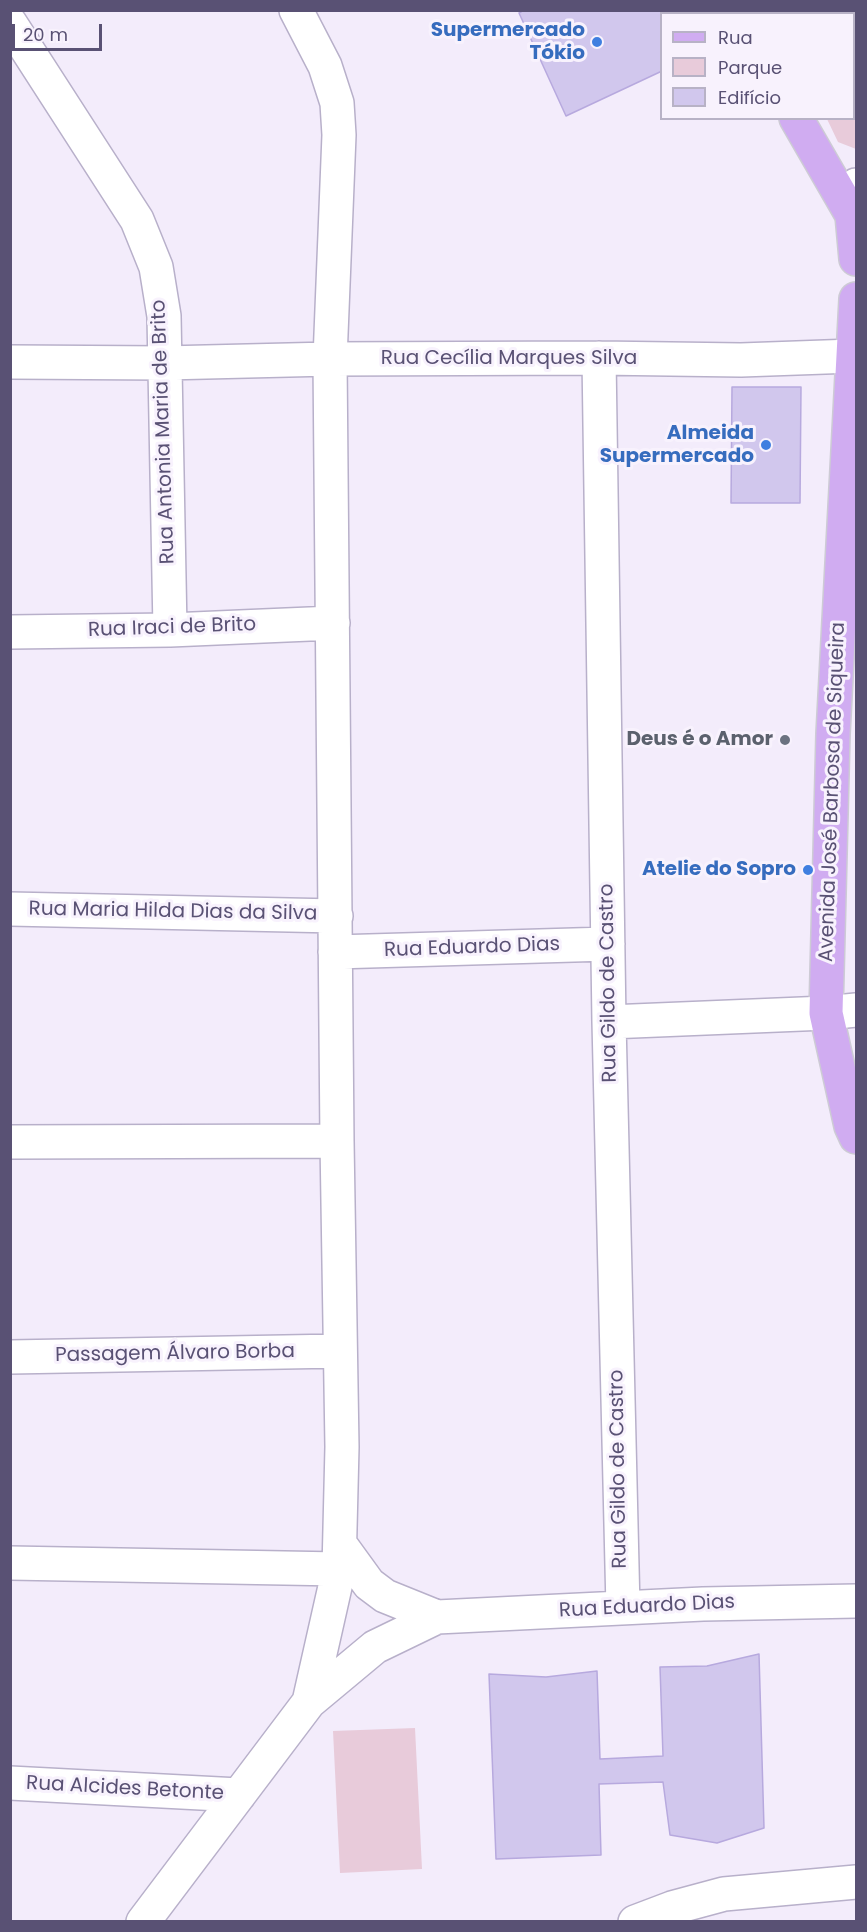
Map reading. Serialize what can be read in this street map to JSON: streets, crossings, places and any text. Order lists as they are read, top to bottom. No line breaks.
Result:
{"streets":{"main road":["Avenida José Barbosa de Siqueira"],"street":["Rua Cecília Marques Silva","Rua Antonia Maria de Brito","Rua Iraci de Brito","Rua Maria Hilda Dias da Silva","Rua Eduardo Dias","Rua Gildo de Castro","Passagem Álvaro Borba","Rua Alcides Betonte"]},"crossings":[["Rua Cecília Marques Silva","Rua Antonia Maria de Brito"],["Rua Cecília Marques Silva","Avenida José Barbosa de Siqueira"],["Rua Cecília Marques Silva","Rua Gildo de Castro"],["Rua Antonia Maria de Brito","Rua Iraci de Brito"],["Rua Eduardo Dias","Rua Gildo de Castro"]],"places":["Supermercado Tókio","Almeida Supermercado","Deus é o Amor","Atelie do Sopro"],"legend":["Rua","Parque","Edifício"],"scale_bar":"20 m"}
